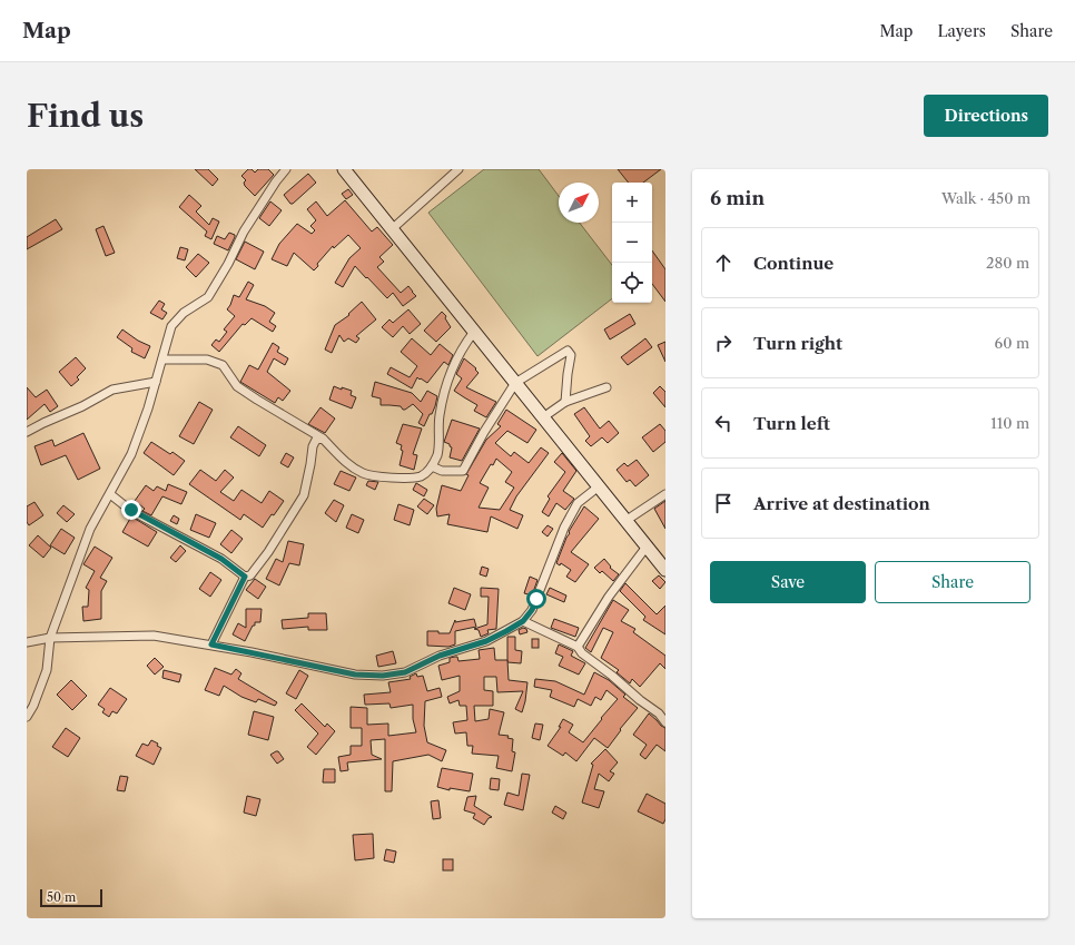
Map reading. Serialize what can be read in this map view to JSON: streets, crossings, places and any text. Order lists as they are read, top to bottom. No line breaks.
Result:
{"scale_bar":"50 m","north":"top right","page":{"header":"Map","nav":["Map","Layers","Share"],"buttons":["Directions",["Save","Share"]],"title":"Find us","heading":["6 min","Walk · 450 m"],"map_buttons":["+","−"],"list":[["Continue","280 m"],["Turn right","60 m"],["Turn left","110 m"],"Arrive at destination"],"scale":"50 m"}}
